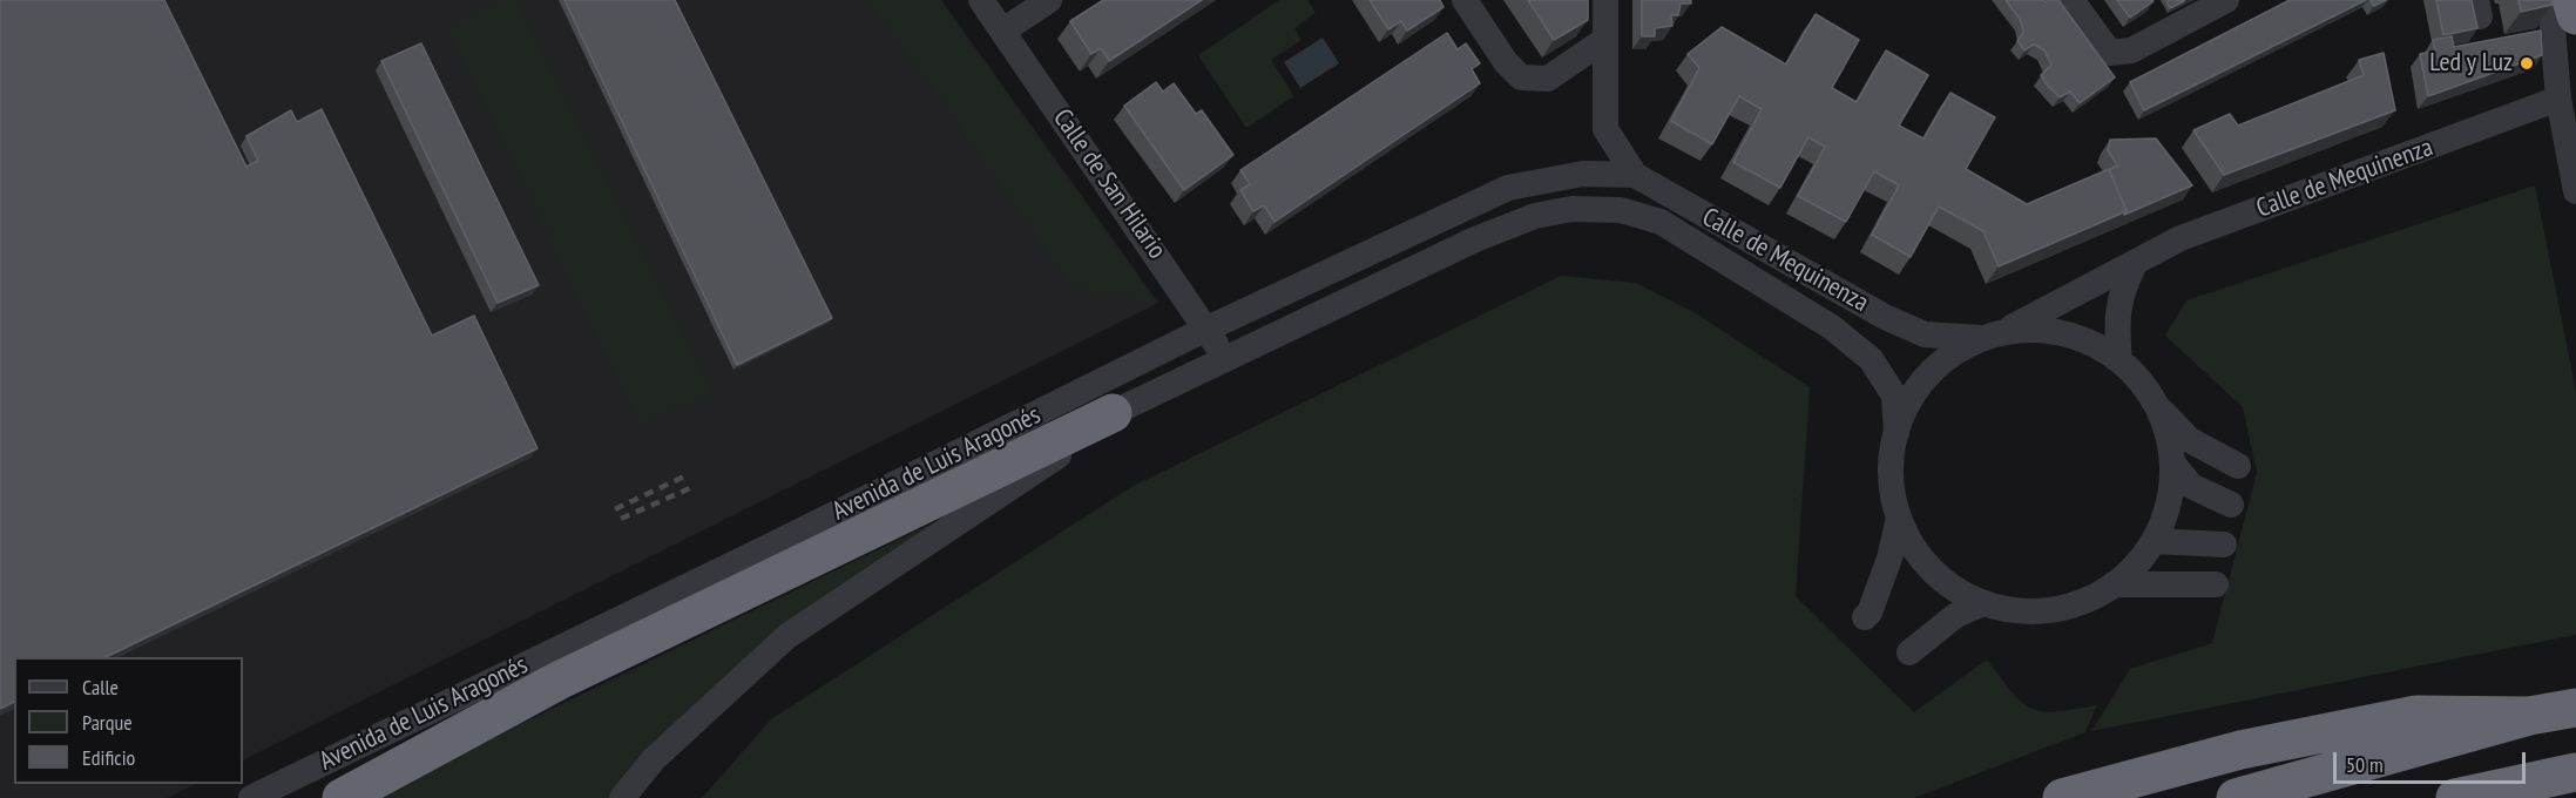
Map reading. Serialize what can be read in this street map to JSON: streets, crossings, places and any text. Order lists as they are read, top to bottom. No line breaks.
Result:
{"streets":{"street":["Calle de Mequinenza","Calle de San Hilario","Avenida de Luis Aragonés"]},"crossings":[["Calle de Mequinenza","Avenida de Luis Aragonés"],["Calle de San Hilario","Avenida de Luis Aragonés"]],"places":["Led y Luz"],"legend":["Calle","Parque","Edificio"],"scale_bar":"50 m"}
